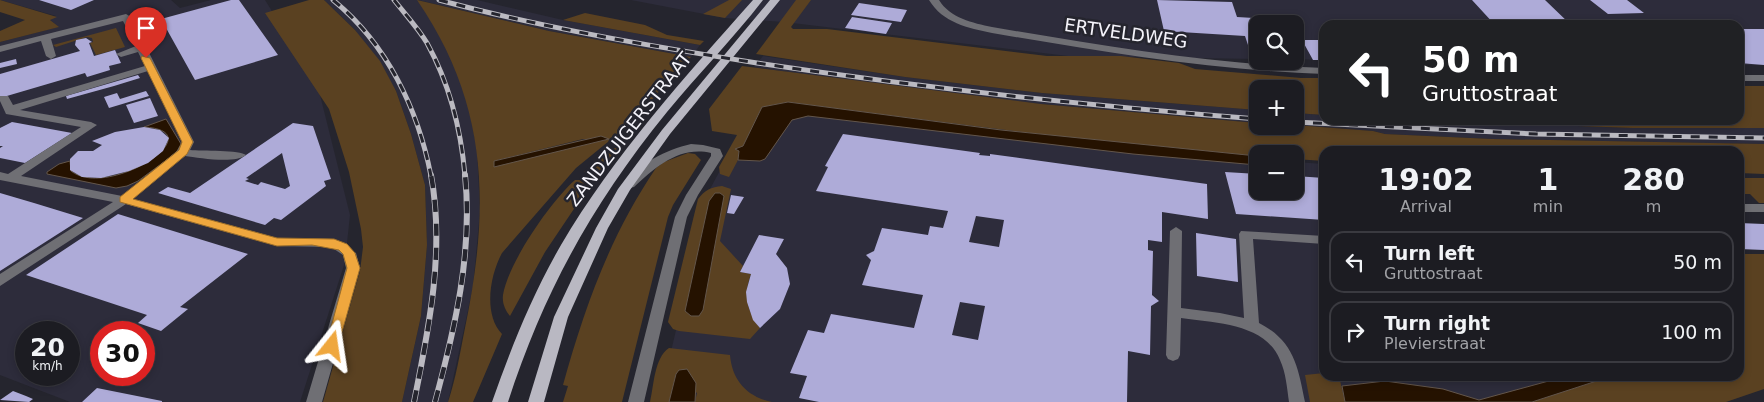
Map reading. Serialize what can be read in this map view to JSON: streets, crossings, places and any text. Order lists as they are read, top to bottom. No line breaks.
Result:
{"streets":{"main road":["ZANDZUIGERSTRAAT"],"street":["ERTVELDWEG"]},"page":{"map_buttons":["+","−"],"turn":["50 m","Gruttostraat"],"eta":["19:02","Arrival","1","min","280","m"],"list":[{"name":"Turn left","note":"Gruttostraat","value":"50 m"},{"name":"Turn right","note":"Plevierstraat","value":"100 m"}],"speed":"20 km/h","limit":"30"}}
